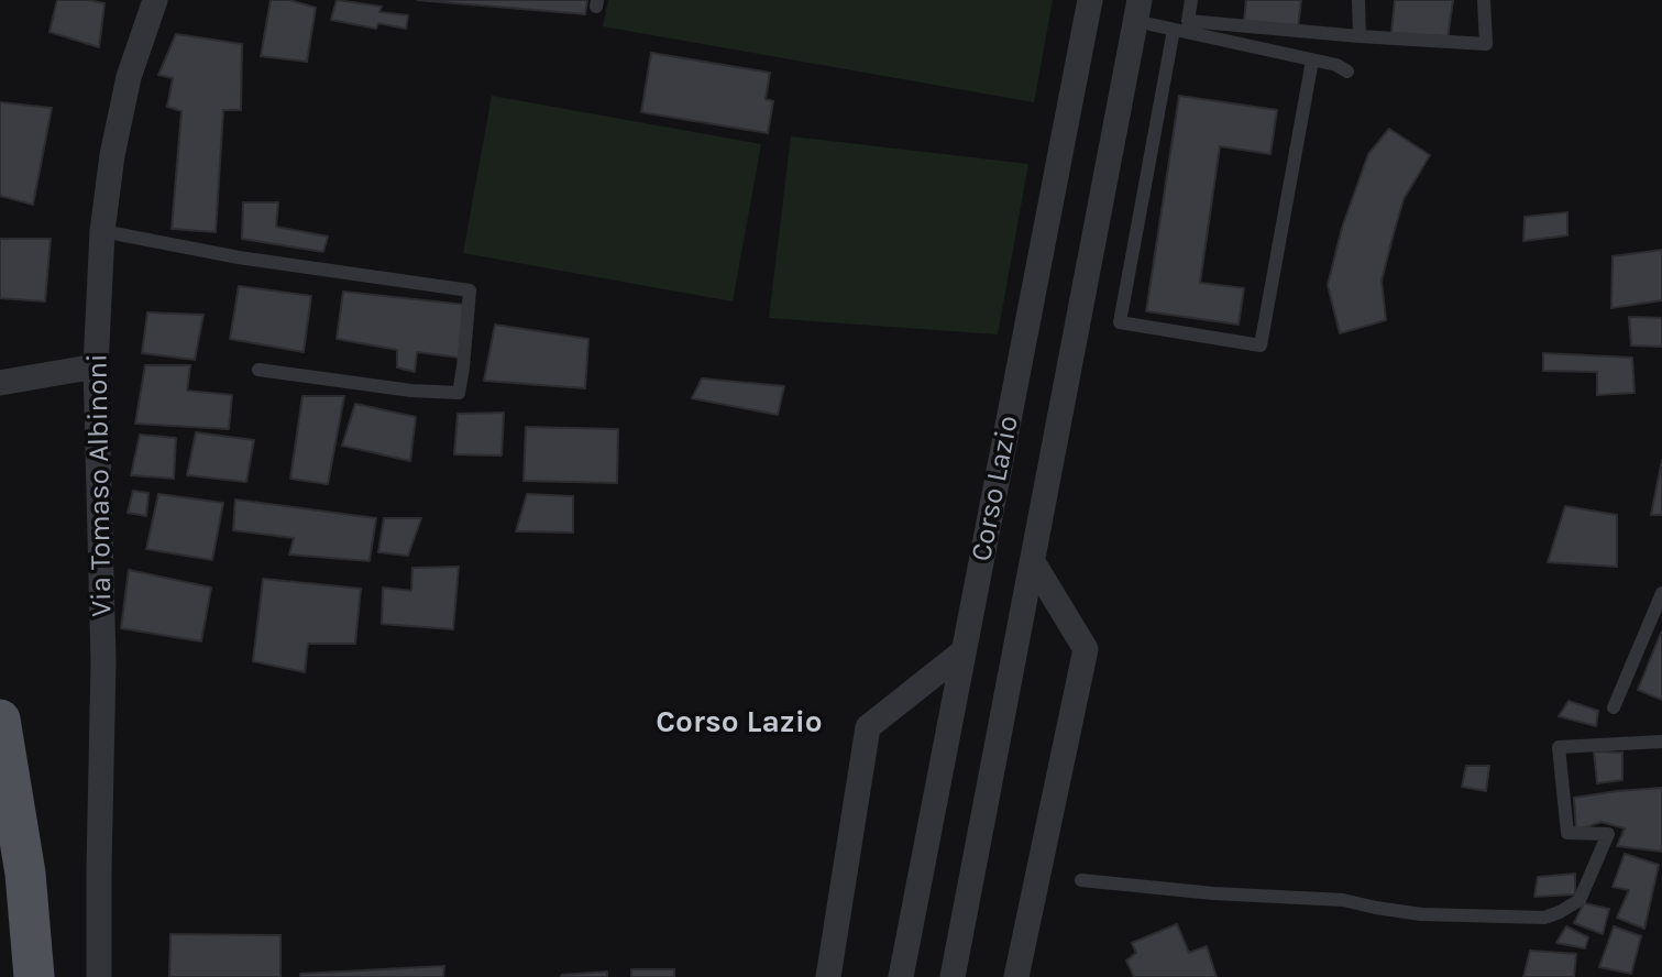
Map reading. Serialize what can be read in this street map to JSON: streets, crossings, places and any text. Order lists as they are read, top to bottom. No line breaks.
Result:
{"streets":{"street":["Via Tomaso Albinoni","Corso Lazio"]},"districts":["Corso Lazio"]}
